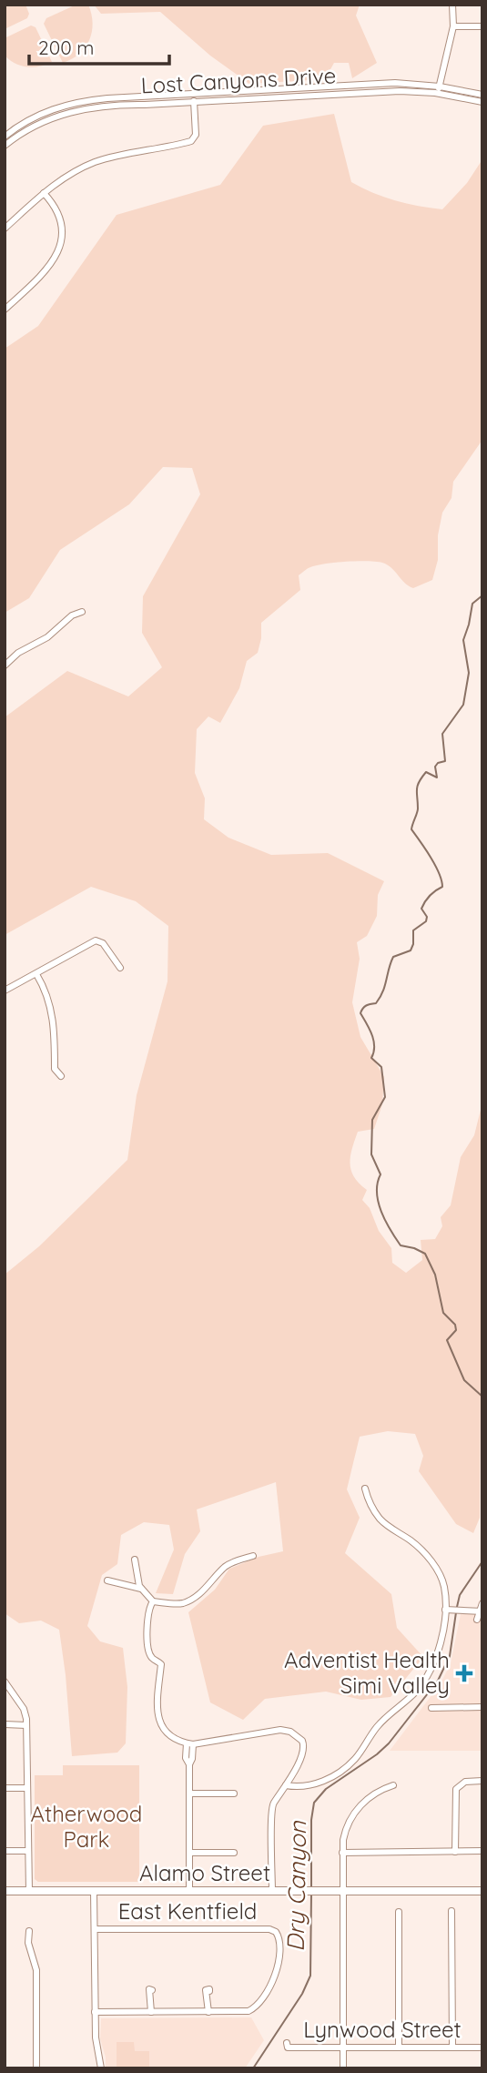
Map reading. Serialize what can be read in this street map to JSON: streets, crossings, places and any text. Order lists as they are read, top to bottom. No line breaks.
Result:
{"streets":{"main road":["Alamo Street"],"street":["Lost Canyons Drive","East Kentfield","Lynwood Street"]},"water":["Dry Canyon"],"parks":["Atherwood Park"],"places":{"health":["Adventist Health Simi Valley"]},"scale_bar":"200 m"}
